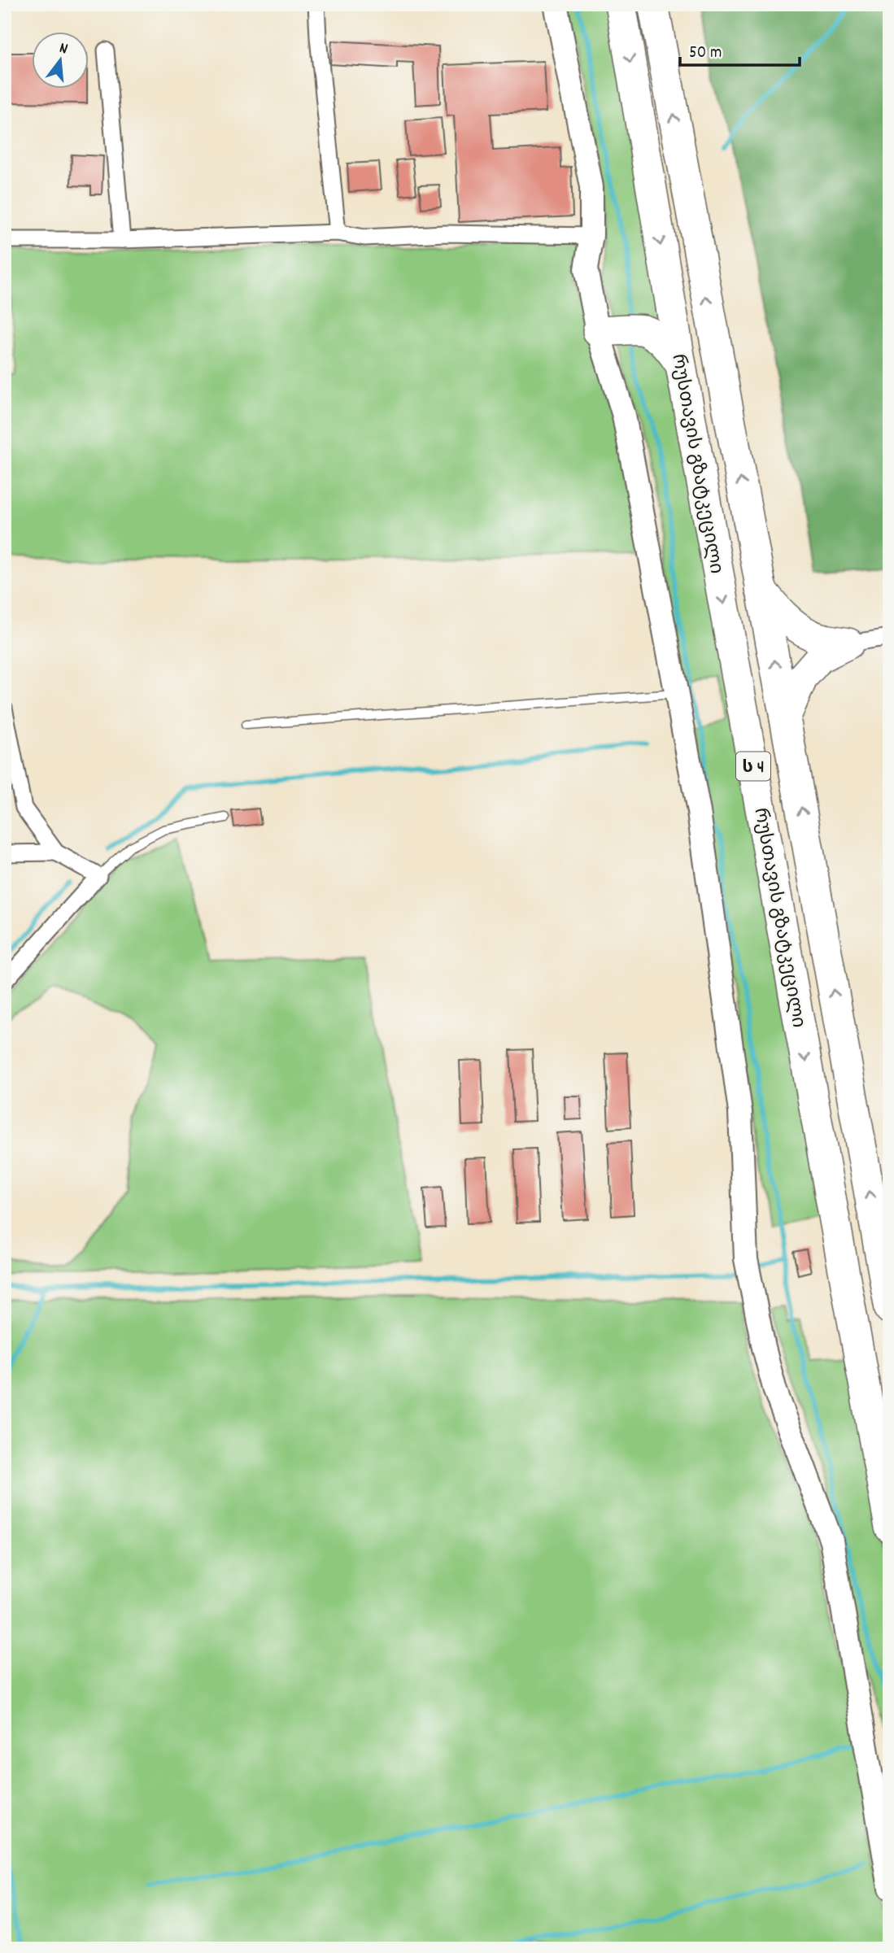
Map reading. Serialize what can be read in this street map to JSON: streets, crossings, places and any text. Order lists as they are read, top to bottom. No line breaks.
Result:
{"streets":{"highway":["რუსთავის გზატკეცილი","ს 4"]},"scale_bar":"50 m","north":"top"}
